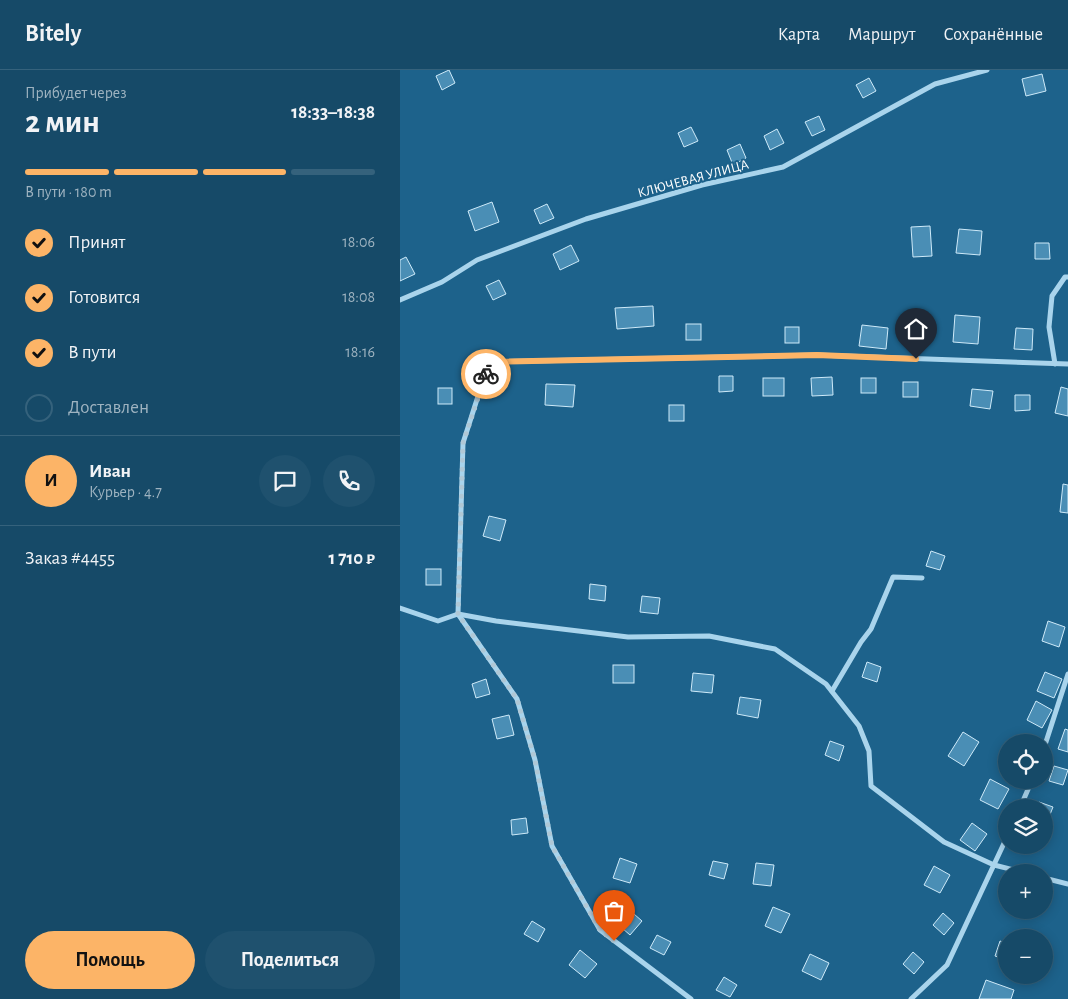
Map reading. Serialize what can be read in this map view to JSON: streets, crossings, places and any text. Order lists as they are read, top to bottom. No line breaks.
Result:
{"streets":{"street":["КЛЮЧЕВАЯ УЛИЦА"]},"page":{"header":"Bitely","nav":["Карта","Маршрут","Сохранённые"],"heading":["2 мин","Прибудет через","18:33–18:38"],"panel":["Иван","Курьер · 4.7","Заказ #4455","1 710 ₽"],"bar":"В пути · 180 m","list":[["Принят","18:06"],["Готовится","18:08"],["В пути","18:16"],"Доставлен"],"round":"И","map_buttons":["+","−"],"buttons":["Помощь","Поделиться"]}}
